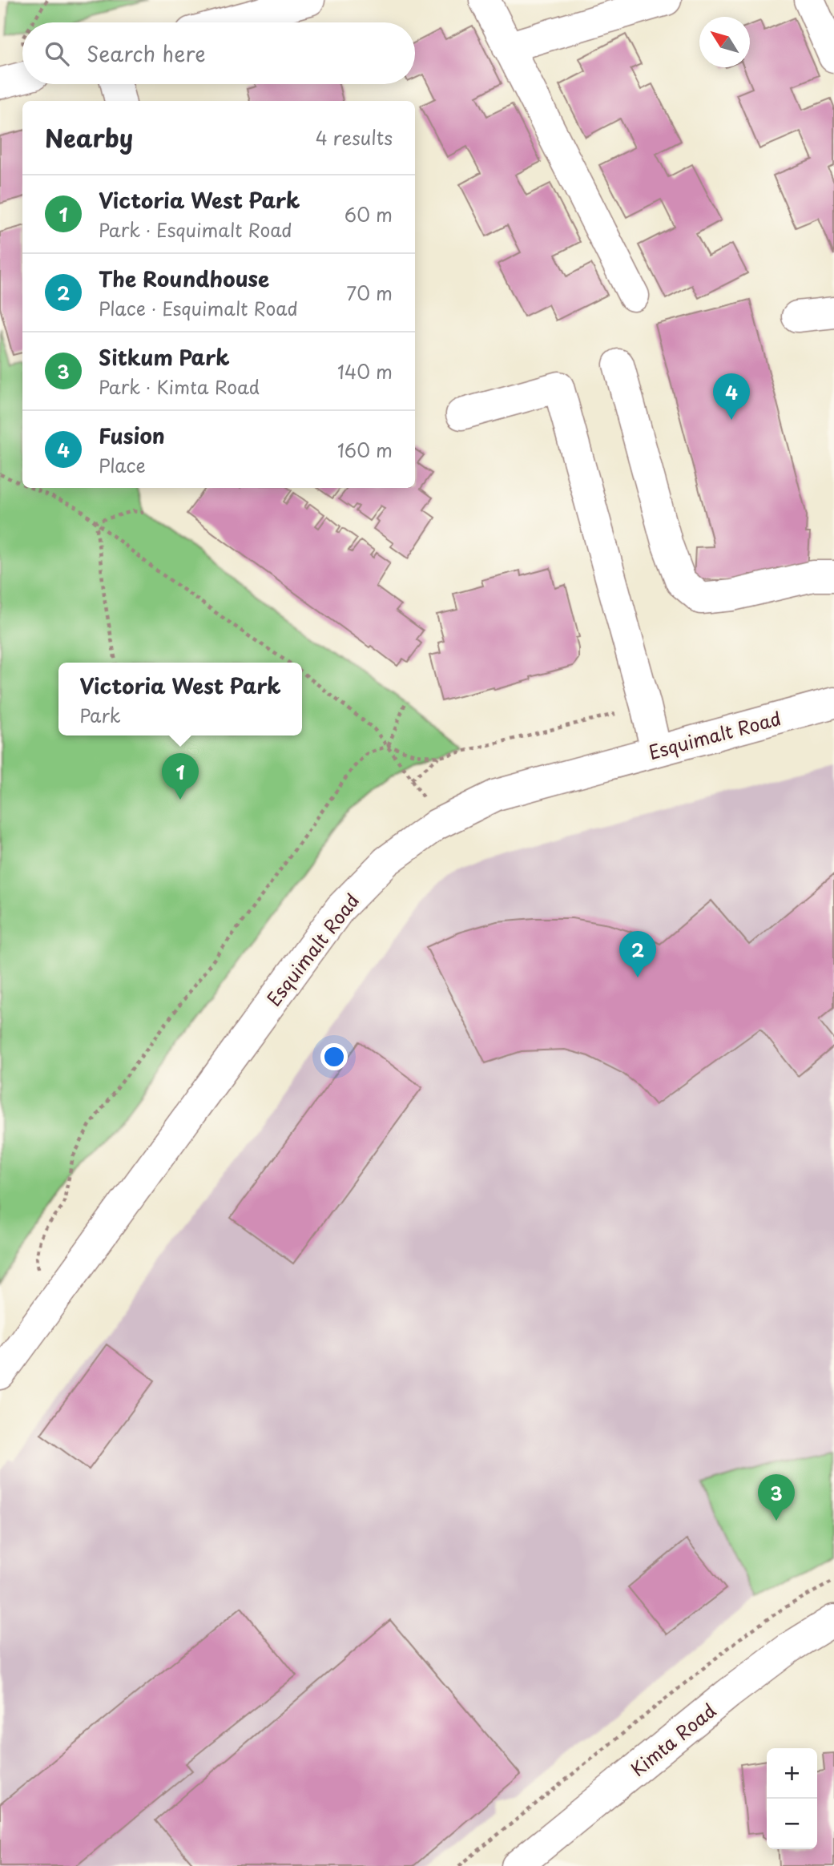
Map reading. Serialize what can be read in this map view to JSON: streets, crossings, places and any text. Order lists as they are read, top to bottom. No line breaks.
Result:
{"streets":{"main road":["Esquimalt Road","Kimta Road"]},"north":"top left","page":{"search":"Search here","heading":["Nearby","4 results"],"list":[{"mark":"1","name":"Victoria West Park","note":"Park · Esquimalt Road","value":"60 m"},{"mark":"2","name":"The Roundhouse","note":"Place · Esquimalt Road","value":"70 m"},{"mark":"3","name":"Sitkum Park","note":"Park · Kimta Road","value":"140 m"},{"mark":"4","name":"Fusion","note":"Place","value":"160 m"}],"pins":["4","1","2","3"],"popup":["Victoria West Park","Park"],"map_buttons":["+","−"]}}
